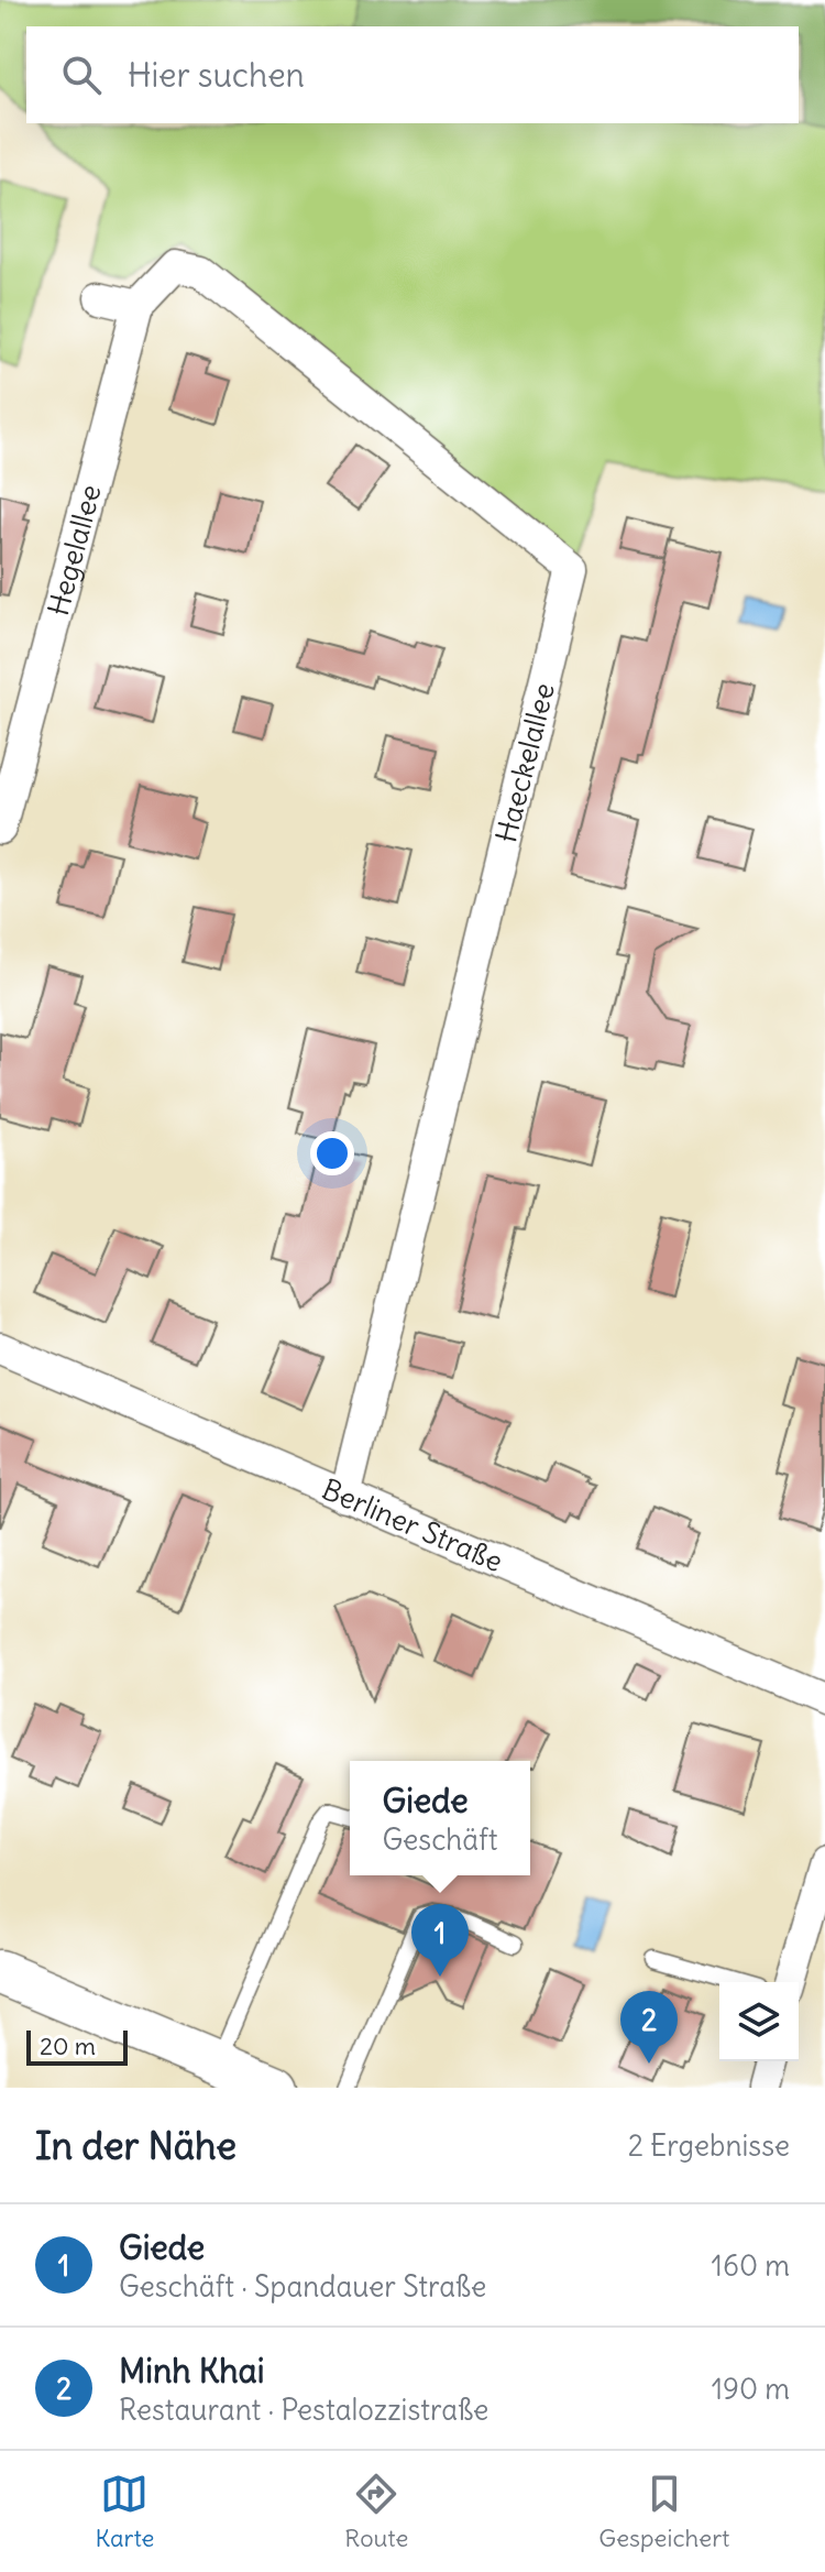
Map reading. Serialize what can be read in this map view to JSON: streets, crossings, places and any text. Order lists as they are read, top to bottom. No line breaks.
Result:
{"streets":{"street":["Hegelallee","Haeckelallee","Berliner Straße"]},"crossings":[["Hegelallee","Haeckelallee"],["Haeckelallee","Berliner Straße"]],"scale_bar":"20 m","page":{"search":"Hier suchen","popup":["Giede","Geschäft"],"pins":["1","2"],"scale":"20 m","heading":["In der Nähe","2 Ergebnisse"],"list":[{"mark":"1","name":"Giede","note":"Geschäft · Spandauer Straße","value":"160 m"},{"mark":"2","name":"Minh Khai","note":"Restaurant · Pestalozzistraße","value":"190 m"}],"nav":["Karte","Route","Gespeichert"]}}
